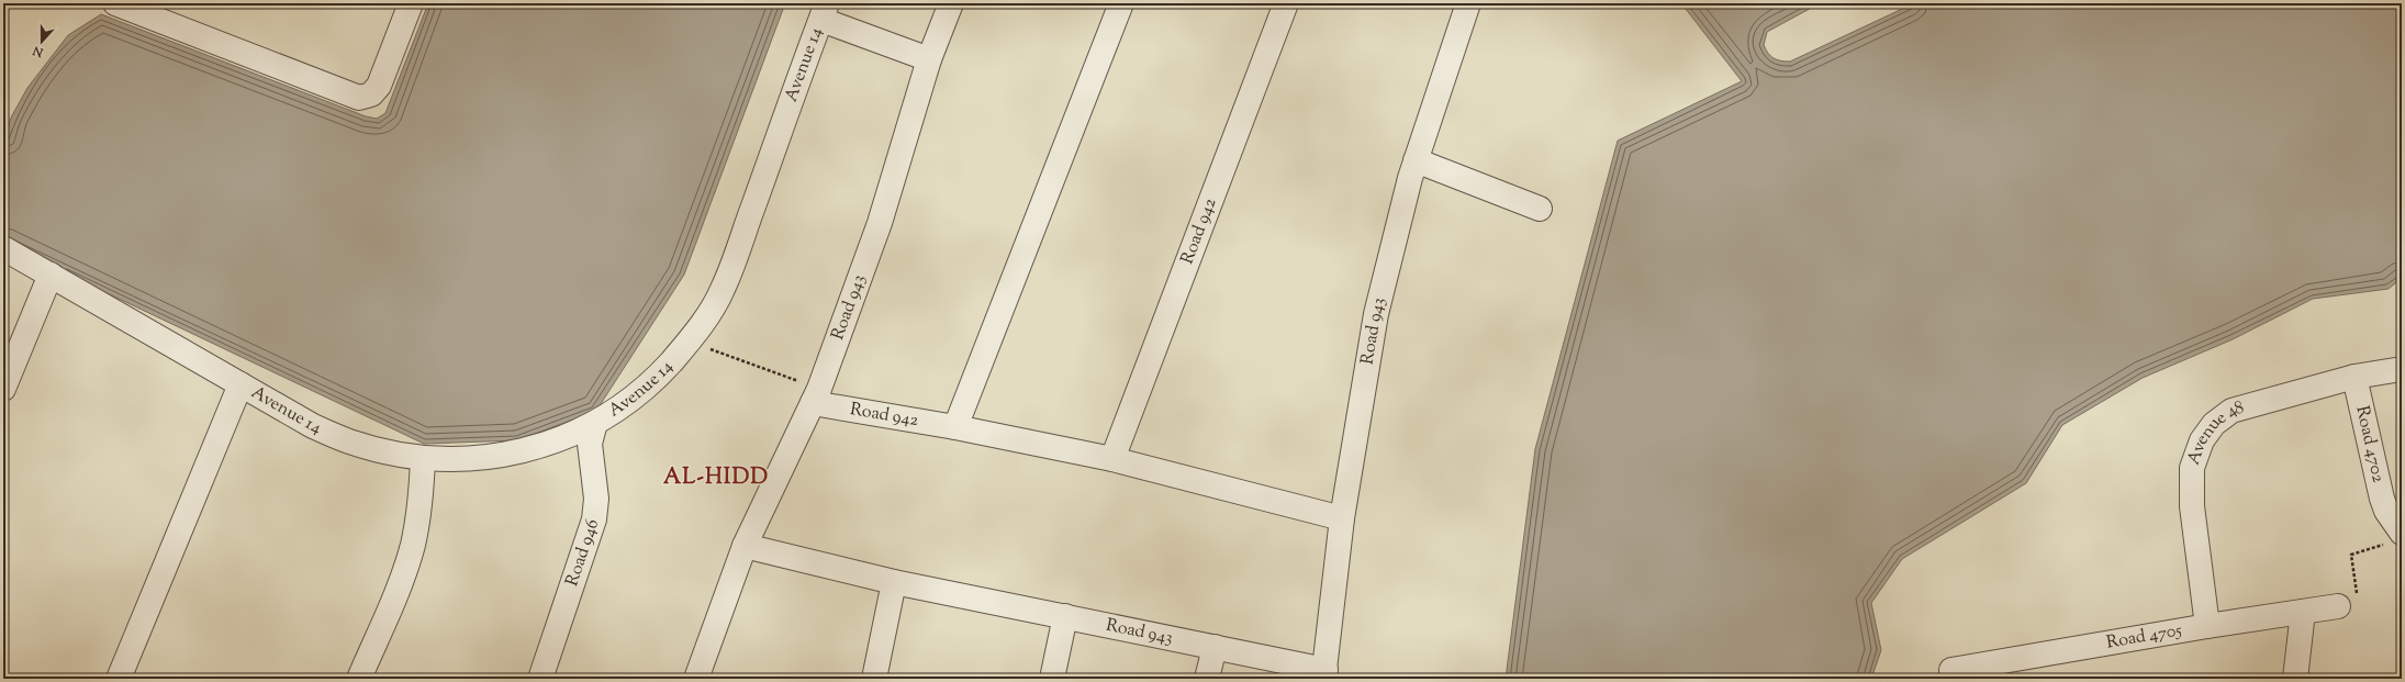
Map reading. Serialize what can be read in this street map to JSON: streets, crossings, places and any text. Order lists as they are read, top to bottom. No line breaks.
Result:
{"streets":{"street":["Avenue 14","Road 942","Road 943","Avenue 48","Road 4702","Road 946","Road 4705"]},"crossings":[["Avenue 14","Road 946"],["Road 942","Road 943"],["Avenue 48","Road 4702"],["Avenue 48","Road 4705"]],"districts":["AL-HIDD"],"north":"bottom"}
